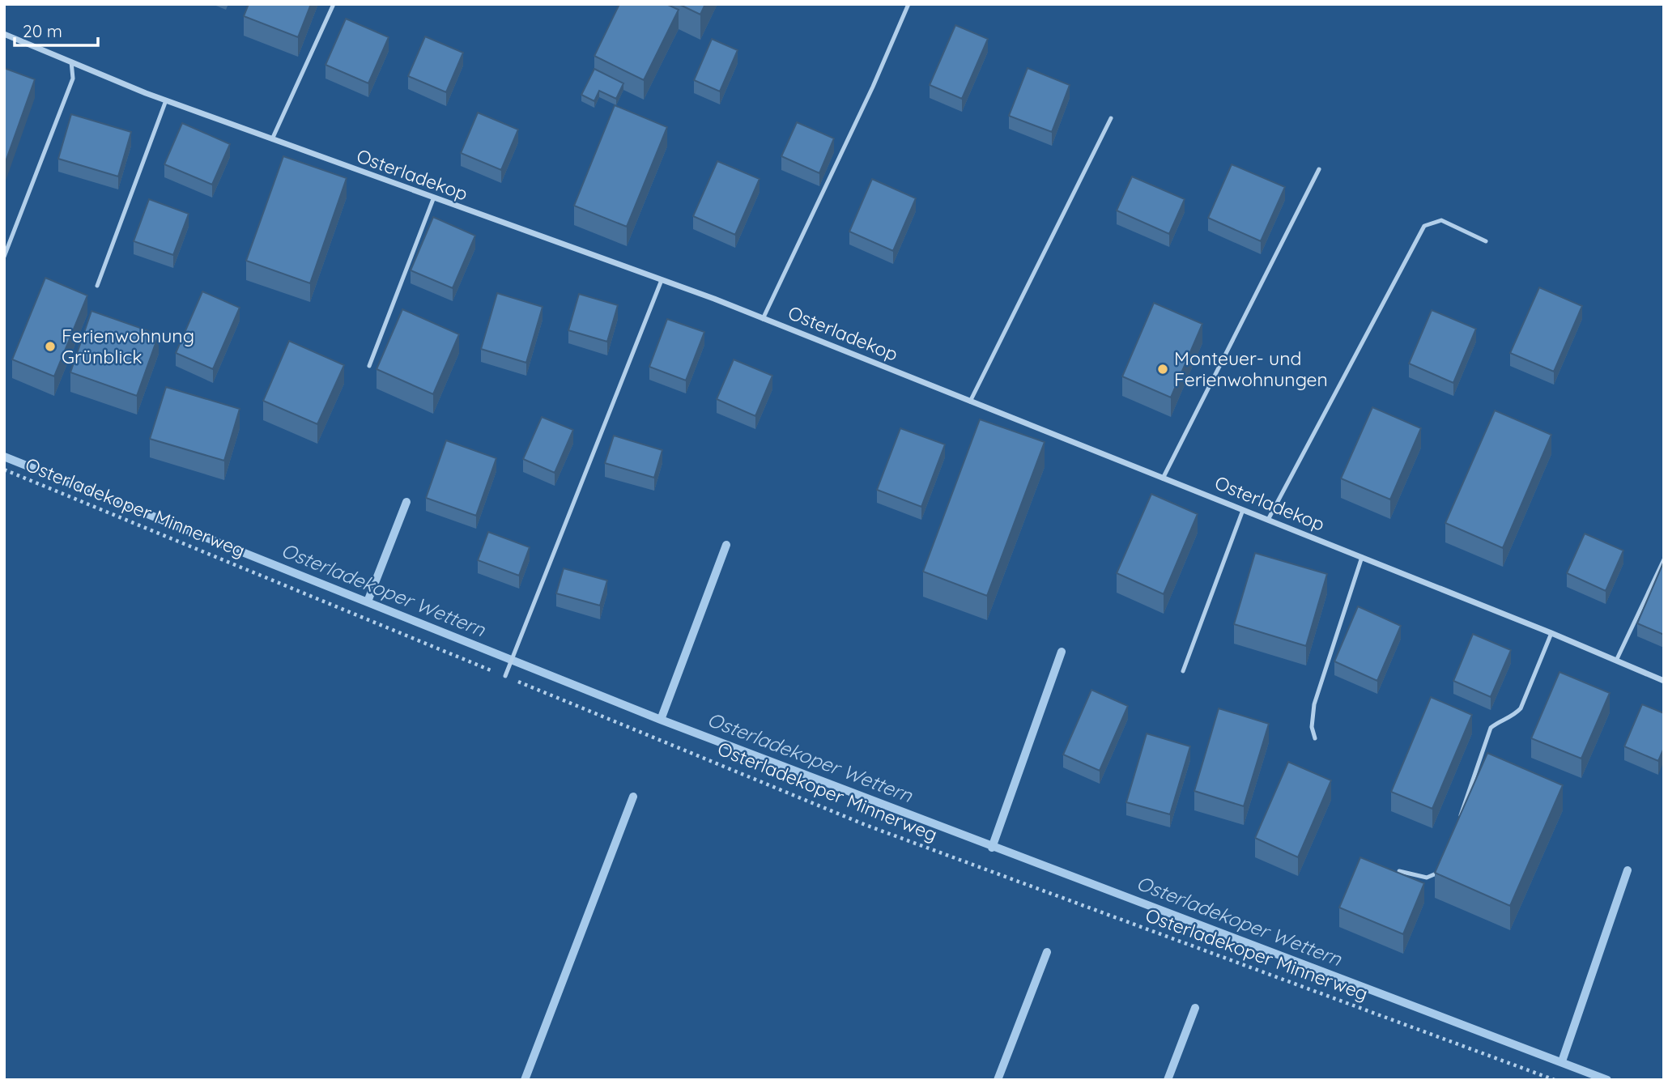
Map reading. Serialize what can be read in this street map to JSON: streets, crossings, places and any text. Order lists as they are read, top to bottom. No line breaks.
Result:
{"streets":{"street":["Osterladekop"],"path":["Osterladekoper Minnerweg"]},"water":["Osterladekoper Wettern"],"places":["Ferienwohnung Grünblick","Monteuer- und Ferienwohnungen"],"scale_bar":"20 m"}
